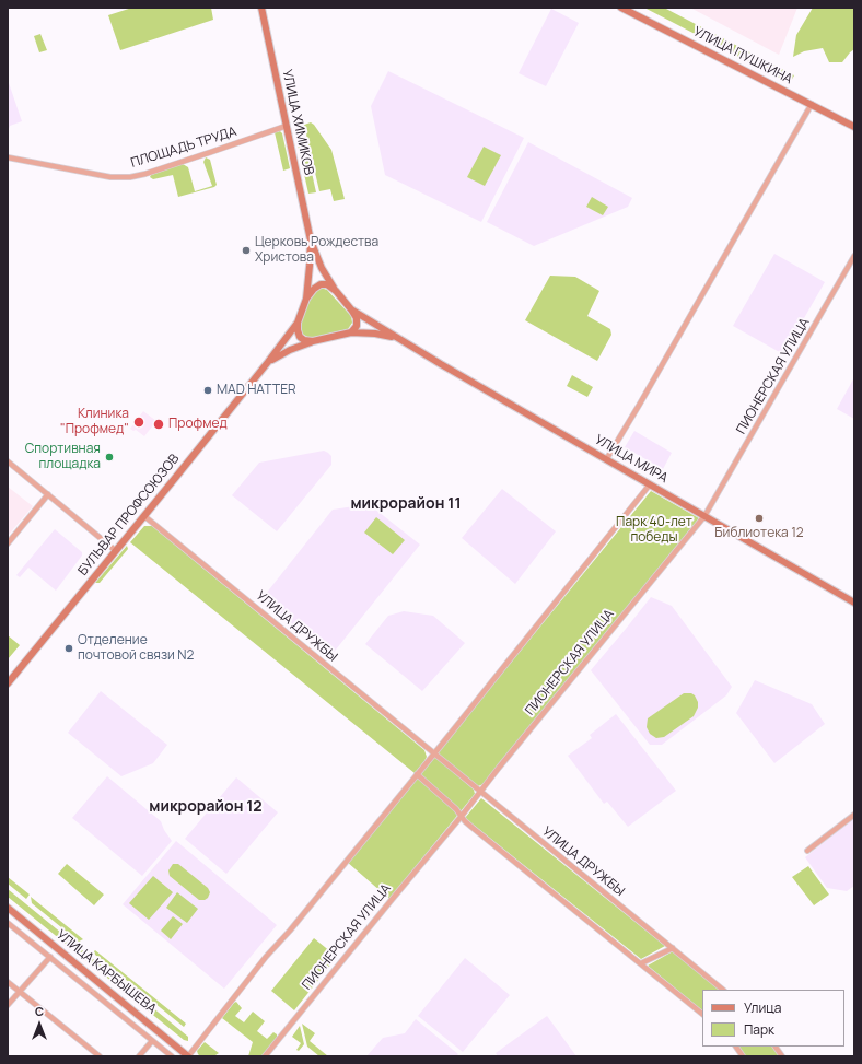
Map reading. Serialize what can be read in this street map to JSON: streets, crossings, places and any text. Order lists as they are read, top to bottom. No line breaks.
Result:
{"streets":{"street":["УЛИЦА ПУШКИНА","УЛИЦА ХИМИКОВ","ПЛОЩАДЬ ТРУДА","ПИОНЕРСКАЯ УЛИЦА","УЛИЦА МИРА","БУЛЬВАР ПРОФСОЮЗОВ","УЛИЦА ДРУЖБЫ","УЛИЦА КАРБЫШЕВА"]},"crossings":[["УЛИЦА ХИМИКОВ","ПЛОЩАДЬ ТРУДА"],["УЛИЦА ХИМИКОВ","УЛИЦА МИРА"],["УЛИЦА ХИМИКОВ","БУЛЬВАР ПРОФСОЮЗОВ"],["ПИОНЕРСКАЯ УЛИЦА","УЛИЦА МИРА"],["ПИОНЕРСКАЯ УЛИЦА","УЛИЦА ДРУЖБЫ"],["УЛИЦА МИРА","БУЛЬВАР ПРОФСОЮЗОВ"],["БУЛЬВАР ПРОФСОЮЗОВ","УЛИЦА ДРУЖБЫ"]],"districts":["микрорайон 11","микрорайон 12"],"parks":["Парк 40-лет победы"],"places":["Церковь Рождества Христова","MAD HATTER","Клиника \"Профмед\"","Профмед","Спортивная площадка","Библиотека 12","Отделение почтовой связи N2"],"legend":["Улица","Парк"],"north":"top"}
